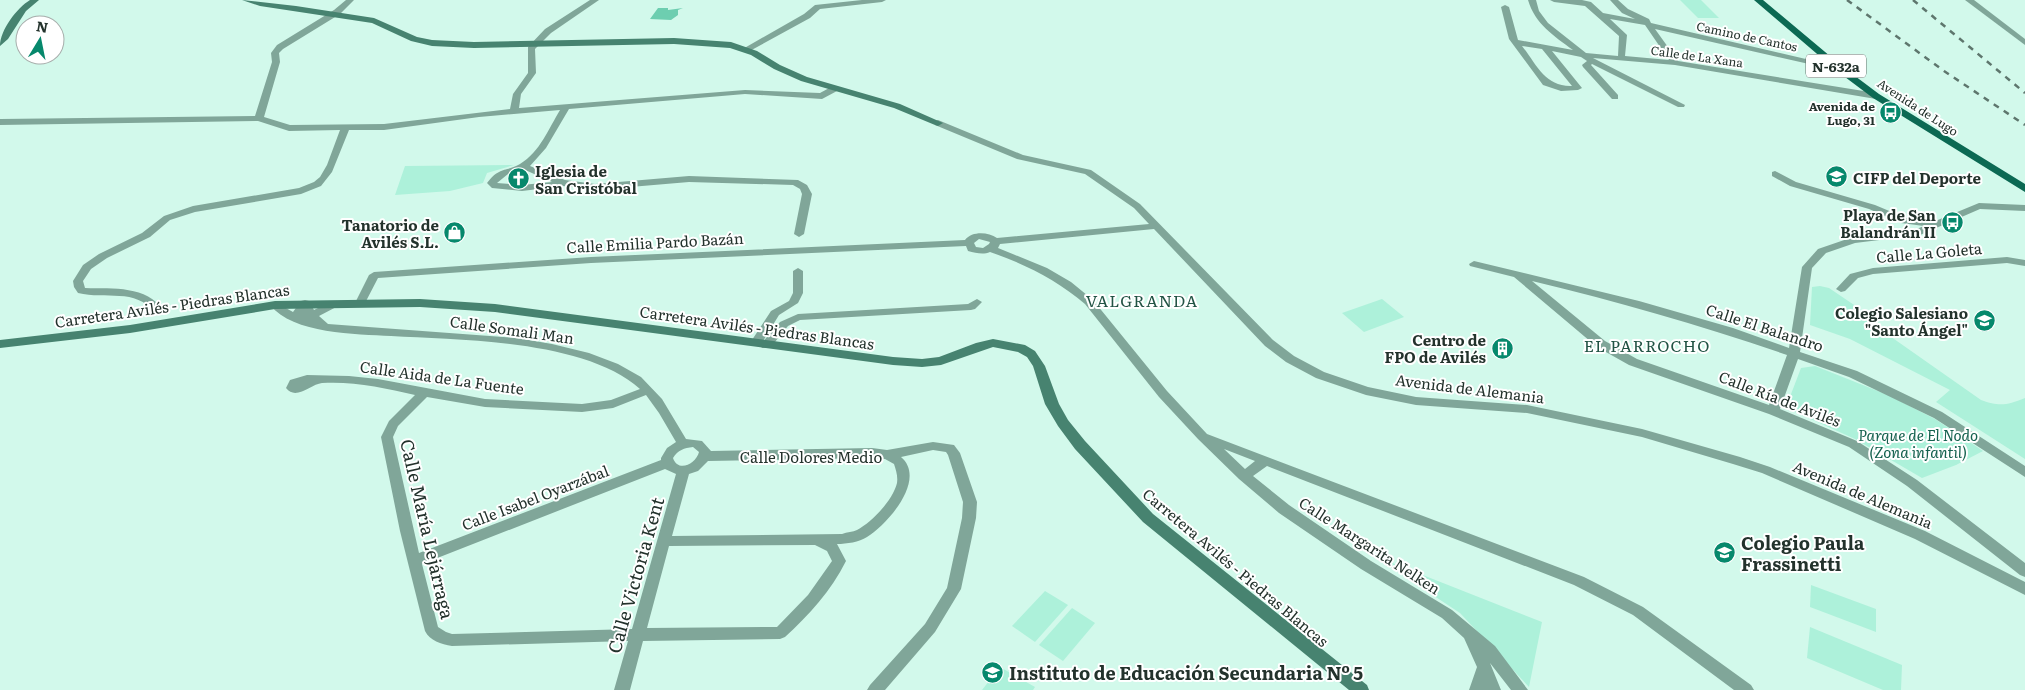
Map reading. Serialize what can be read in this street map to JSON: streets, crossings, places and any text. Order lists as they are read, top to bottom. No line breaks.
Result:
{"streets":{"main road":["N-632a","Avenida de Lugo"],"street":["Camino de Cantos","Calle de La Xana","Calle Emilia Pardo Bazán","Calle La Goleta","Carretera Avilés - Piedras Blancas","Calle El Balandro","Calle Somali Man","Calle Aida de La Fuente","Avenida de Alemania","Calle Ría de Avilés","Calle Dolores Medio","Calle Isabel Oyarzábal","Calle María Lejárraga","Calle Margarita Nelken","Calle Victoria Kent"]},"crossings":[["Camino de Cantos","Avenida de Lugo"],["Calle de La Xana","Avenida de Lugo"],["Calle Emilia Pardo Bazán","Carretera Avilés - Piedras Blancas"],["Calle Emilia Pardo Bazán","Calle Margarita Nelken"],["Carretera Avilés - Piedras Blancas","Calle Somali Man"],["Calle El Balandro","Calle Ría de Avilés"],["Calle Somali Man","Calle Aida de La Fuente"],["Calle Somali Man","Calle Dolores Medio"],["Calle Somali Man","Calle Isabel Oyarzábal"],["Calle Somali Man","Calle Victoria Kent"],["Calle Aida de La Fuente","Calle María Lejárraga"],["Avenida de Alemania","Calle Ría de Avilés"],["Calle Dolores Medio","Calle Isabel Oyarzábal"],["Calle Dolores Medio","Calle Victoria Kent"],["Calle Isabel Oyarzábal","Calle María Lejárraga"],["Calle Isabel Oyarzábal","Calle Victoria Kent"],["Calle María Lejárraga","Calle Victoria Kent"]],"districts":["VALGRANDA","EL PARROCHO"],"parks":["Parque de El Nodo (Zona infantil)"],"places":{"bus stop":["Avenida de Lugo, 31","Playa de San Balandrán II"],"school or university":["CIFP del Deporte","Colegio Salesiano \"Santo Ángel\"","Colegio Paula Frassinetti","Instituto de Educación Secundaria Nº 5"],"church":["Iglesia de San Cristóbal"],"shop":["Tanatorio de Avilés S.L."],"building":["Centro de FPO de Avilés"]},"north":"top"}
